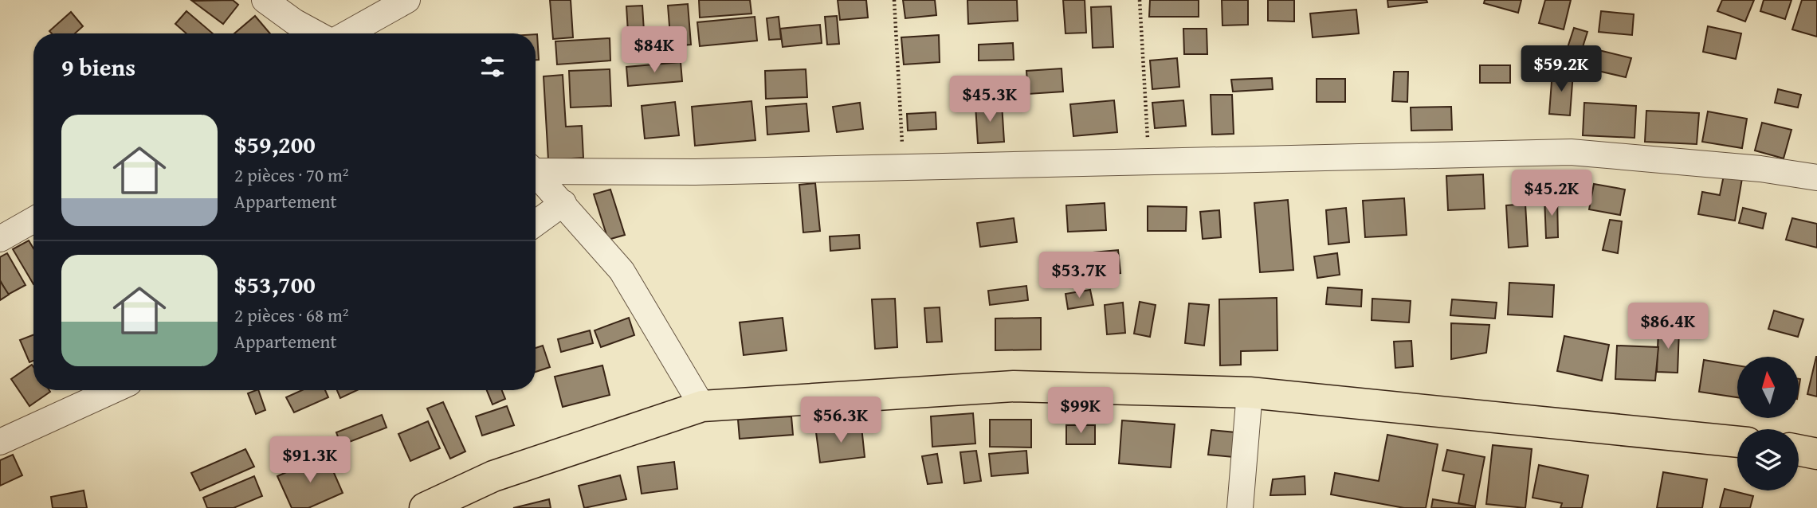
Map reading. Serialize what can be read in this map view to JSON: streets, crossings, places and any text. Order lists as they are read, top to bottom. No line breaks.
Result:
{"north":"top","page":{"price":["$84K","$59.2K","$45.3K","$45.2K","$53.7K","$86.4K","$99K","$56.3K","$91.3K"],"heading":"9 biens","list":[{"name":"$59,200","note":"2 pièces · 70 m² · Appartement"},{"name":"$53,700","note":"2 pièces · 68 m² · Appartement"}]}}
